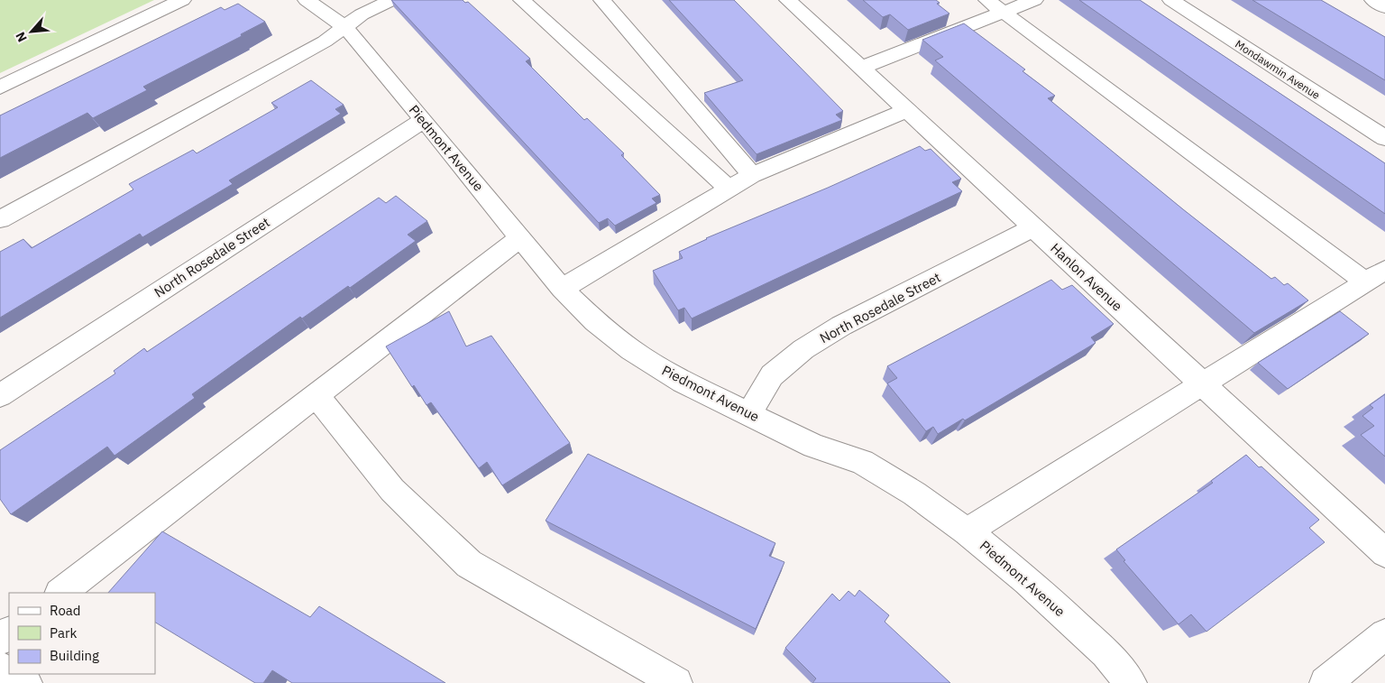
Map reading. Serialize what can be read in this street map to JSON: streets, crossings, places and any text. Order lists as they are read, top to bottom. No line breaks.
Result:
{"streets":{"street":["Mondawmin Avenue","Piedmont Avenue","North Rosedale Street","Hanlon Avenue"]},"crossings":[["Piedmont Avenue","North Rosedale Street"],["North Rosedale Street","Hanlon Avenue"]],"legend":["Road","Park","Building"],"north":"bottom left"}
